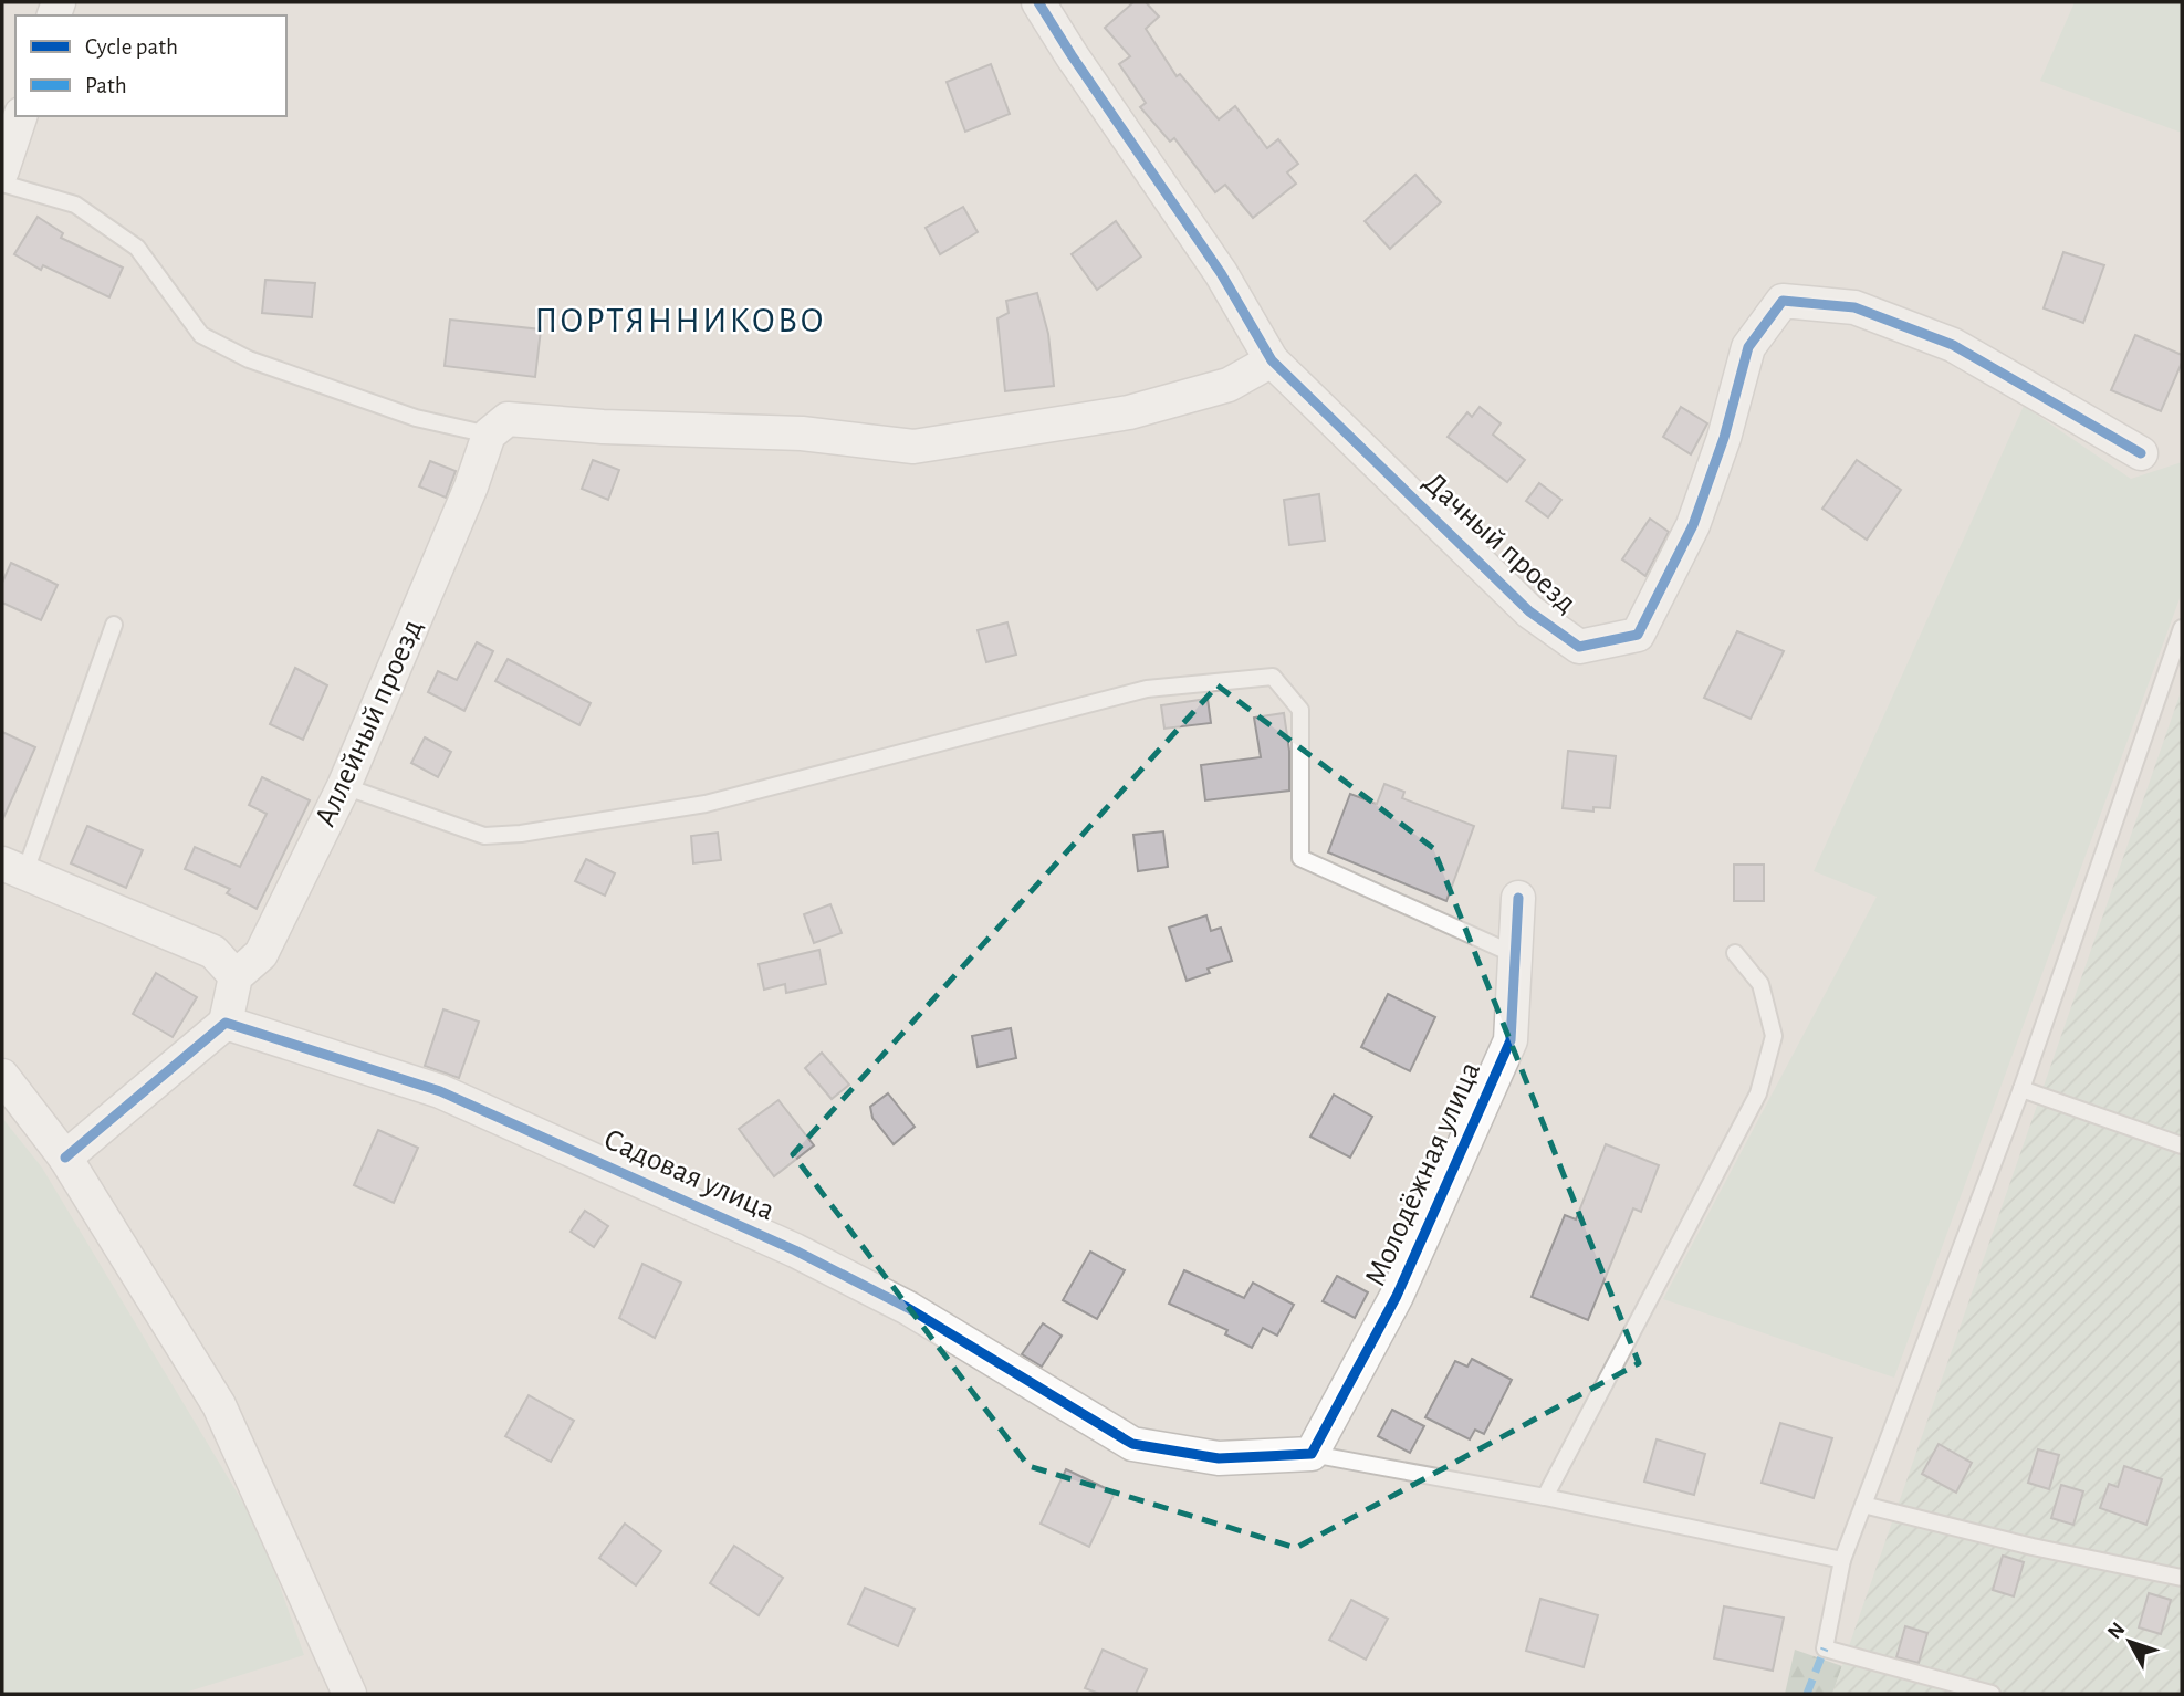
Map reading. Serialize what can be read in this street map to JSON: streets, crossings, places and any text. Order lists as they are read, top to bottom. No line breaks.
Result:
{"streets":{"street":["Дачный проезд","Аллейный проезд","Молодёжная улица","Садовая улица"]},"crossings":[["Молодёжная улица","Садовая улица"]],"districts":["ПОРТЯННИКОВО"],"legend":["Cycle path","Path"],"north":"top left"}
